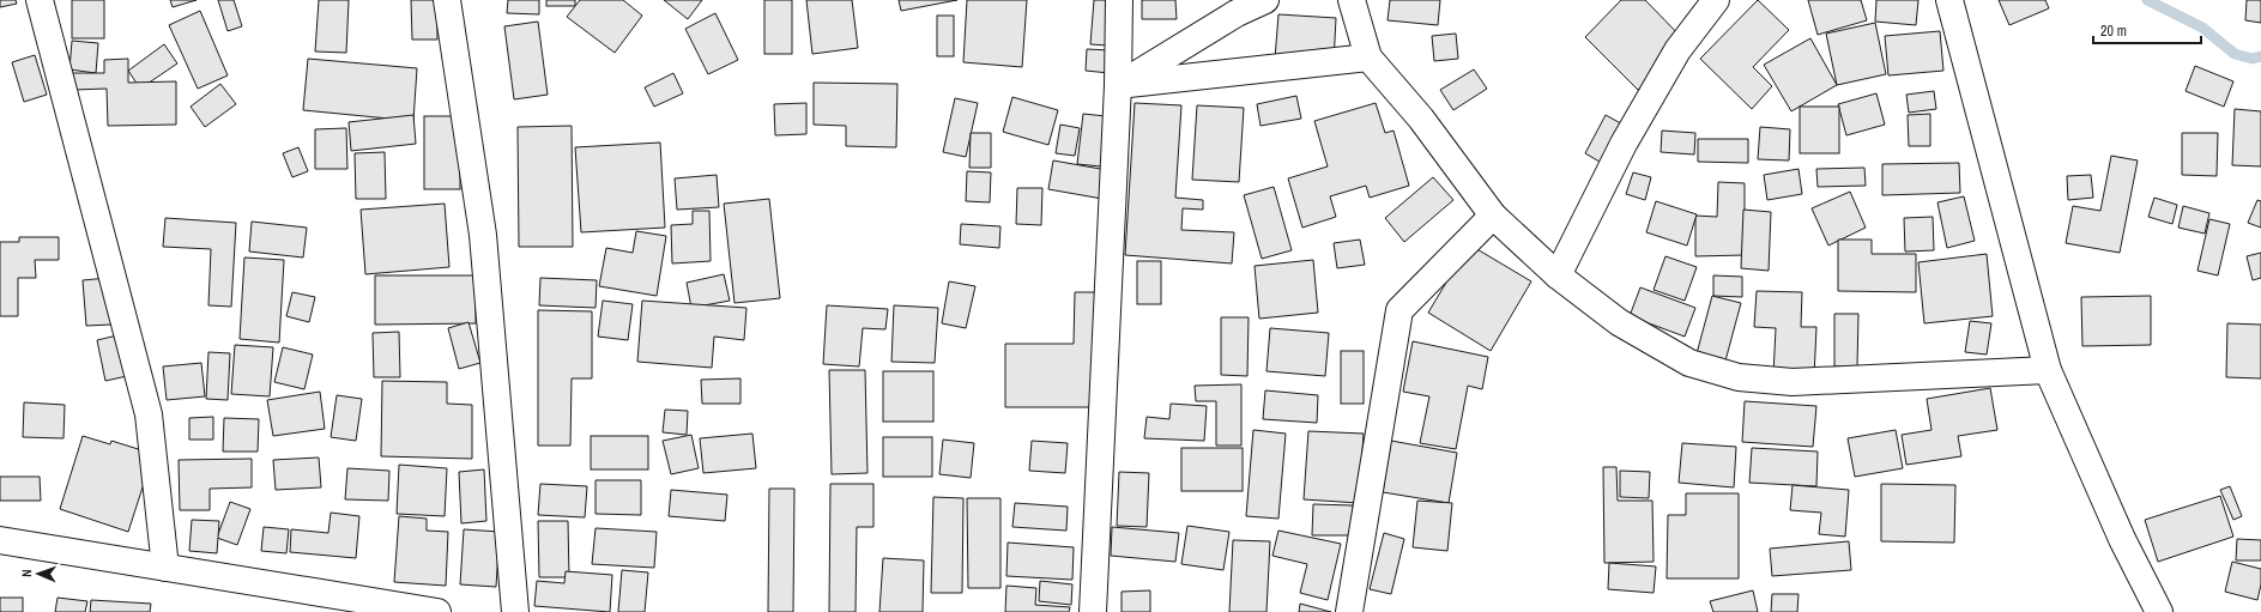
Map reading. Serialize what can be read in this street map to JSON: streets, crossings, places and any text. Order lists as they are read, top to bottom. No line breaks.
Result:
{"scale_bar":"20 m","north":"left"}
